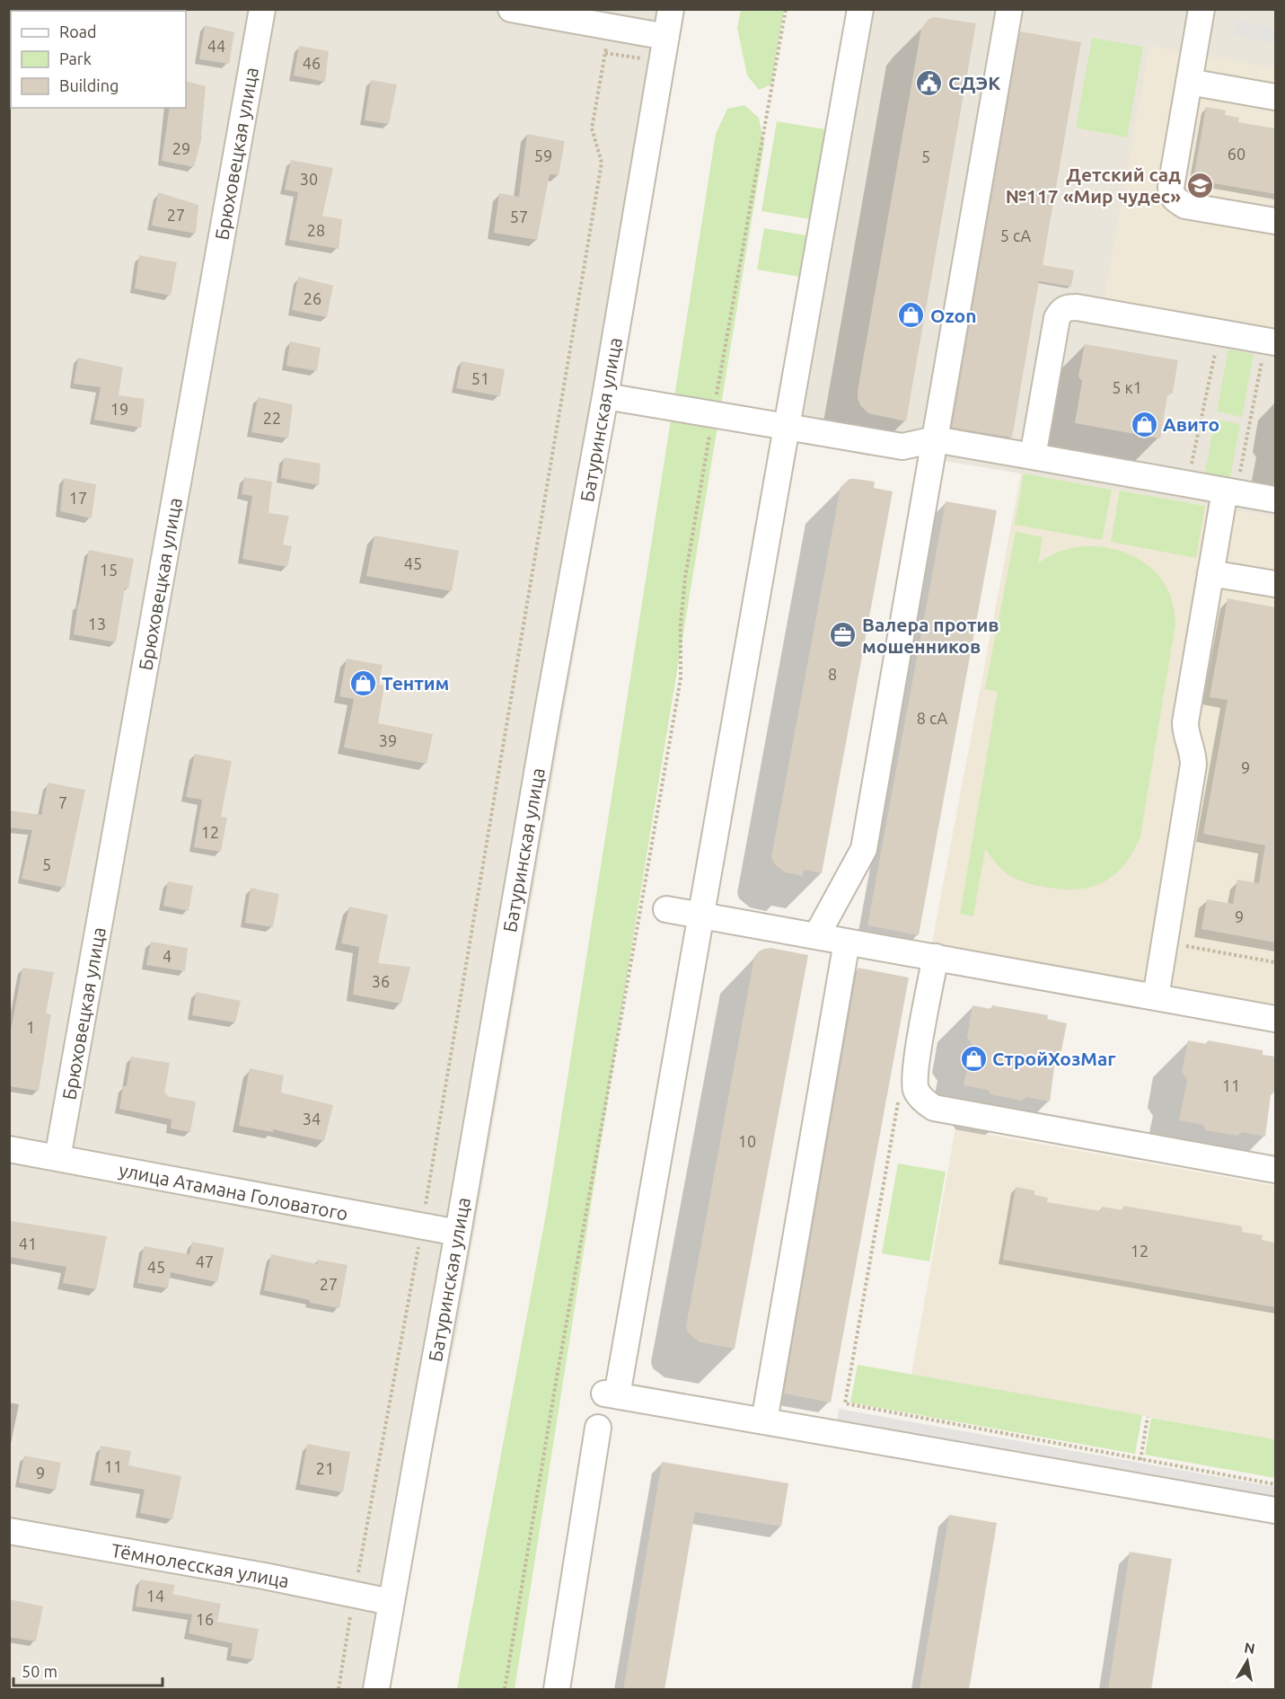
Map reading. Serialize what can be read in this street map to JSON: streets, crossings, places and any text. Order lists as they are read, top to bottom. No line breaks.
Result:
{"streets":{"street":["Брюховецкая улица","Батуринская улица","улица Атамана Головатого","Тёмнолесская улица"]},"crossings":[["Брюховецкая улица","улица Атамана Головатого"],["Батуринская улица","улица Атамана Головатого"],["Батуринская улица","Тёмнолесская улица"]],"places":{"public building":["СДЭК"],"school or university":["Детский сад №117 «Мир чудес»"],"shop":["Ozon","Авито","Тентим","СтройХозМаг"],"office":["Валера против мошенников"]},"house_numbers":["44","46","29","60","59","5","30","27","57","28","5 сА","26","51","5 к1","19","22","17","45","15","13","8","8 сА","39","9","7","12","5","9","4","36","1","11","34","10","41","12","47","45","27","11","21","9","14","16"],"legend":["Road","Park","Building"],"scale_bar":"50 m","north":"top"}
